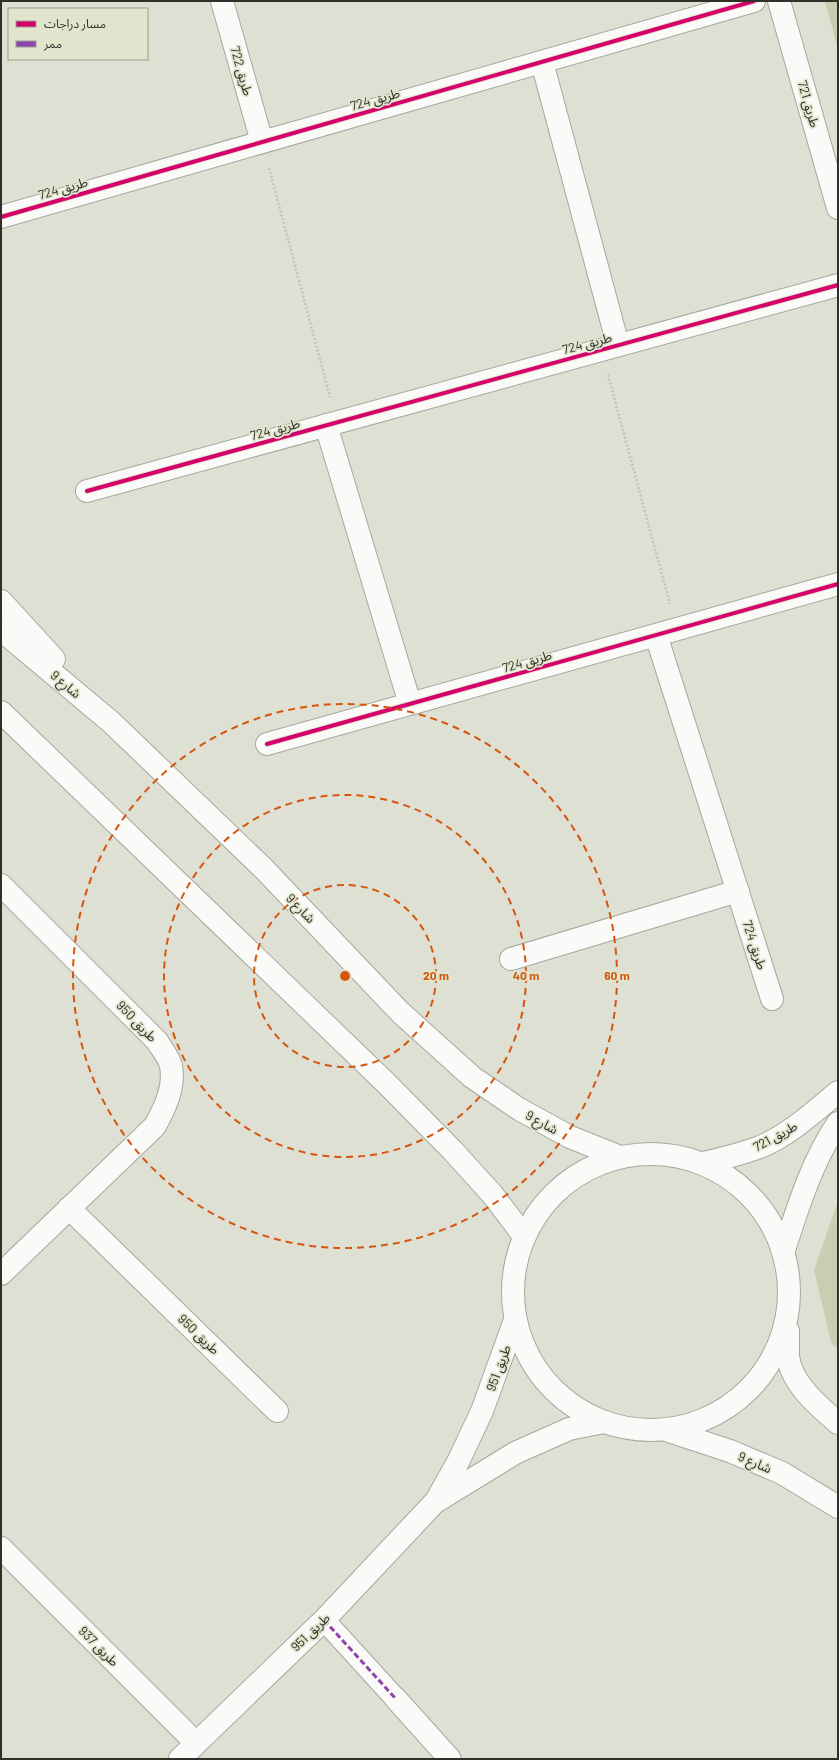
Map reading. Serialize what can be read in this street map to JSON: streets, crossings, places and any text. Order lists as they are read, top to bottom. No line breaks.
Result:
{"streets":{"street":["طريق 722","طريق 724","طريق 721","شارع 9","طريق 950","طريق 951","طريق 937"]},"crossings":[["طريق 722","طريق 724"],["طريق 951","طريق 937"]],"legend":["مسار دراجات","ممر"],"rings":["20 m","40 m","60 m"]}
